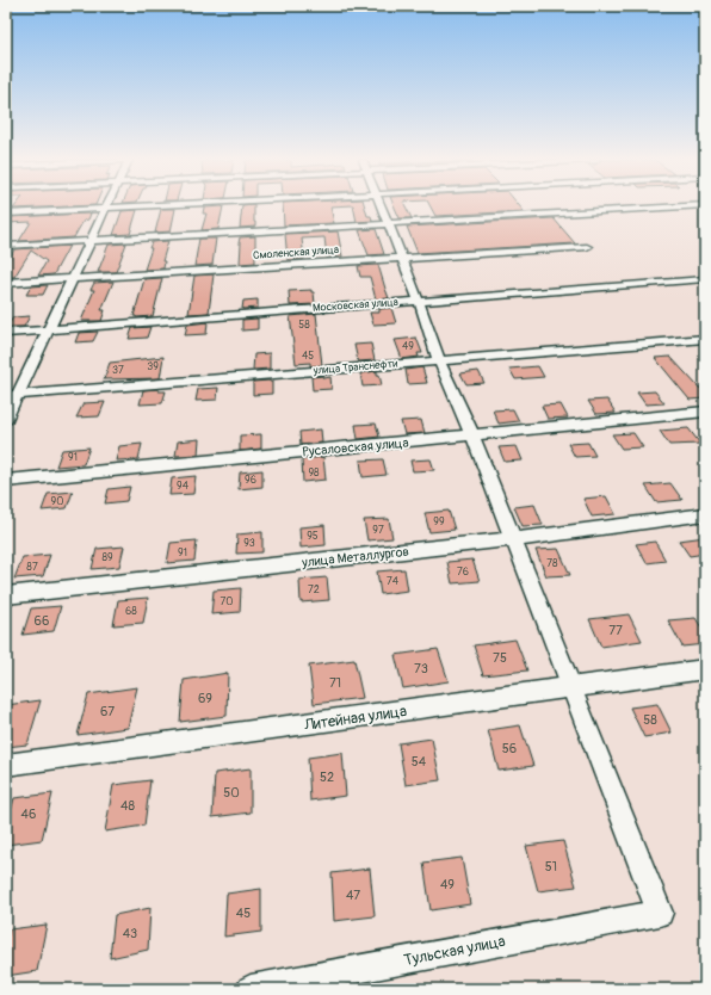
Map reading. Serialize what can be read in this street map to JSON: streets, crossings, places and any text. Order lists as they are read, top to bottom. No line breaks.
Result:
{"streets":{"street":["Смоленская улица","Московская улица","улица Транснефти","Русаловская улица","улица Металлургов","Литейная улица","Тульская улица"]},"crossings":[["Литейная улица","Тульская улица"]],"house_numbers":["58","49","45","39","37","91","98","96","94","90","99","97","95","93","91","89","78","87","76","74","72","70","68","66","77","75","73","71","69","67","58","56","54","52","50","48","46","51","49","47","45","43"]}
